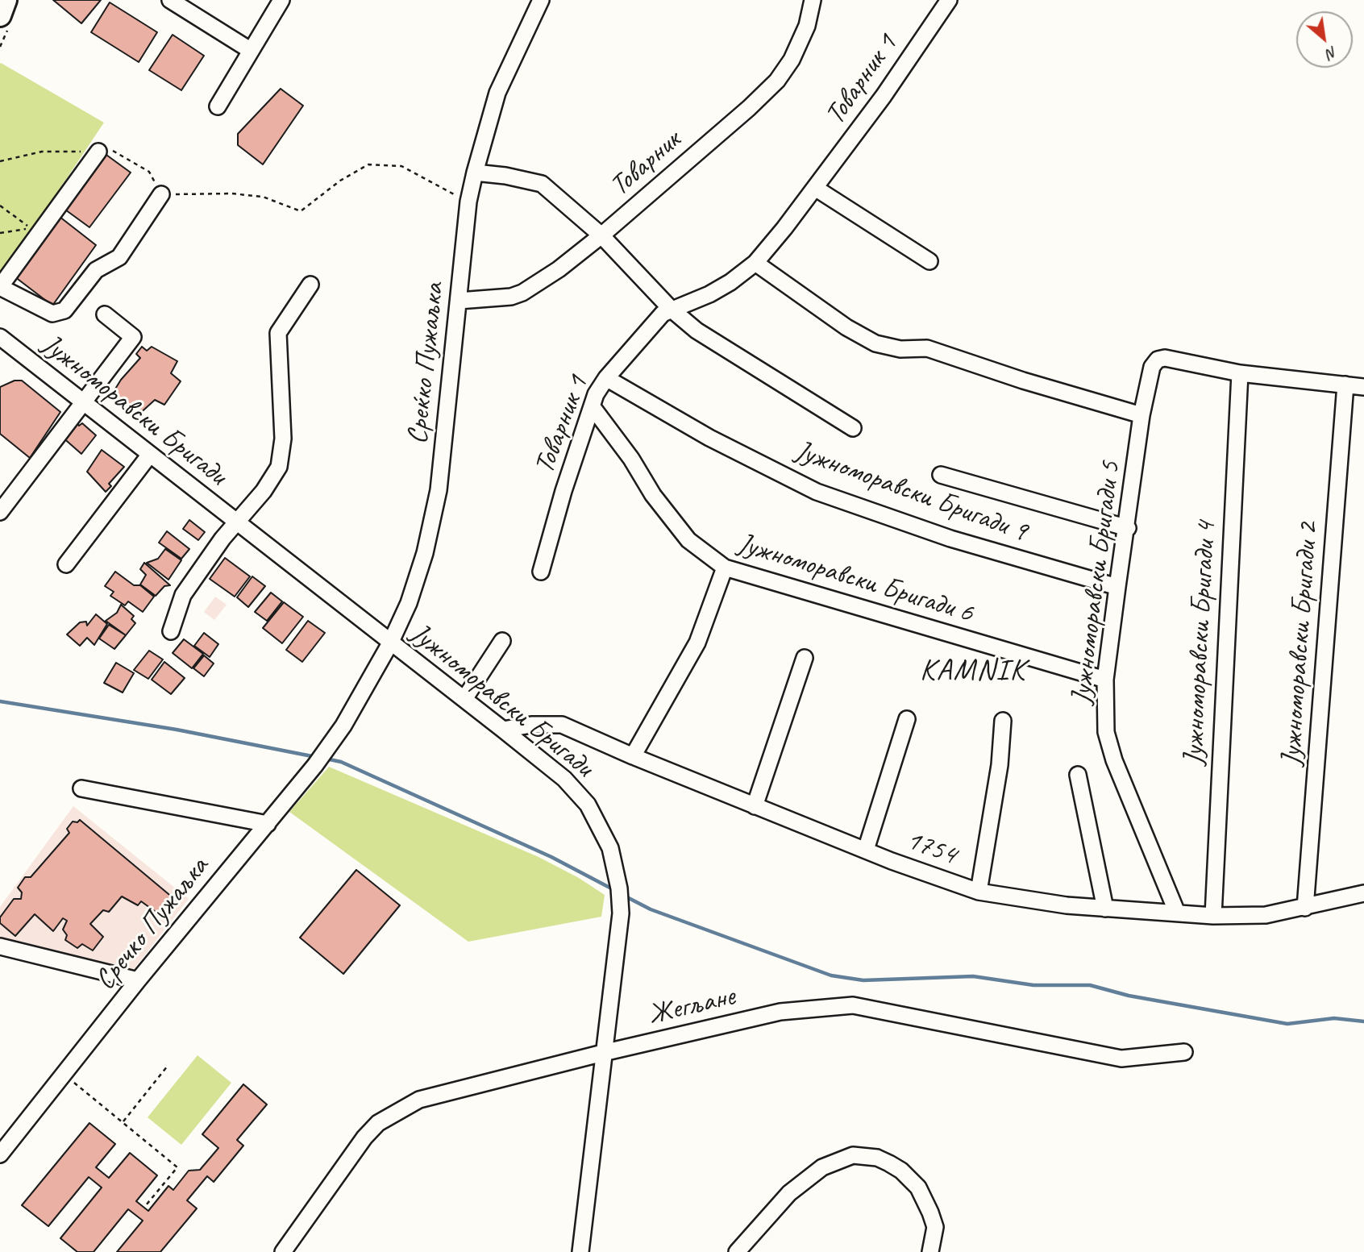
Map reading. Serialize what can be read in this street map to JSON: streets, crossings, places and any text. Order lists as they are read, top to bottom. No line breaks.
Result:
{"streets":{"street":["Товарник 1","Товарник","Среќко Пужаљка","Јужноморавски Бригади","Јужноморавски Бригади 9","Јужноморавски Бригади 6","Јужноморавски Бригади 5","Јужноморавски Бригади 4","Јужноморавски Бригади 2","1754","Сречко Пужаљка","Жегљане"]},"crossings":[["Товарник 1","Јужноморавски Бригади 9"],["Товарник 1","Јужноморавски Бригади 6"],["Товарник","Среќко Пужаљка"],["Товарник","Јужноморавски Бригади 9"],["Среќко Пужаљка","Јужноморавски Бригади"],["Среќко Пужаљка","Јужноморавски Бригади 9"],["Среќко Пужаљка","Сречко Пужаљка"],["Јужноморавски Бригади","1754"],["Јужноморавски Бригади","Жегљане"],["Јужноморавски Бригади 9","Јужноморавски Бригади 5"],["Јужноморавски Бригади 6","Јужноморавски Бригади 5"],["Јужноморавски Бригади 5","Јужноморавски Бригади 4"],["Јужноморавски Бригади 5","1754"],["Јужноморавски Бригади 4","1754"],["Јужноморавски Бригади 2","1754"]],"districts":["KAMNIK"],"north":"bottom right"}
